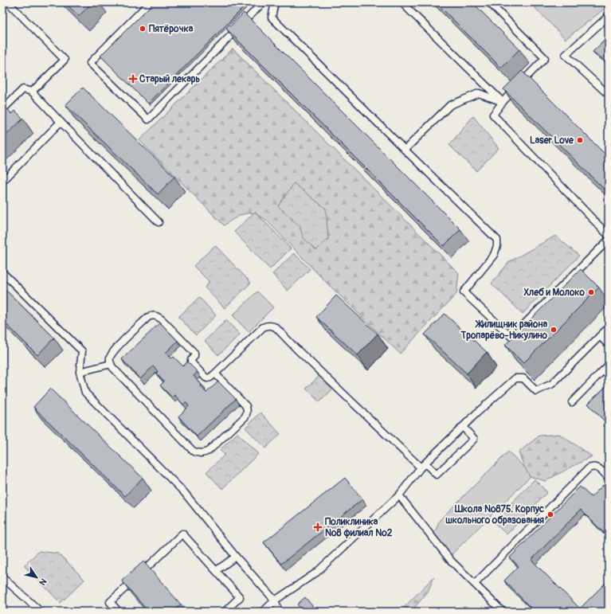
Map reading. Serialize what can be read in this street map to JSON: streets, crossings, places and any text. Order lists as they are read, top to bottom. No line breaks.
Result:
{"places":{"other":["Пятёрочка","Laser Love","Хлеб и Молоко","Жилищник района Тропарёво-Никулино","Школа №875. Корпус школьного образования"],"health":["Старый лекарь","Поликлиника №8 филиал №2"]},"north":"bottom right"}
